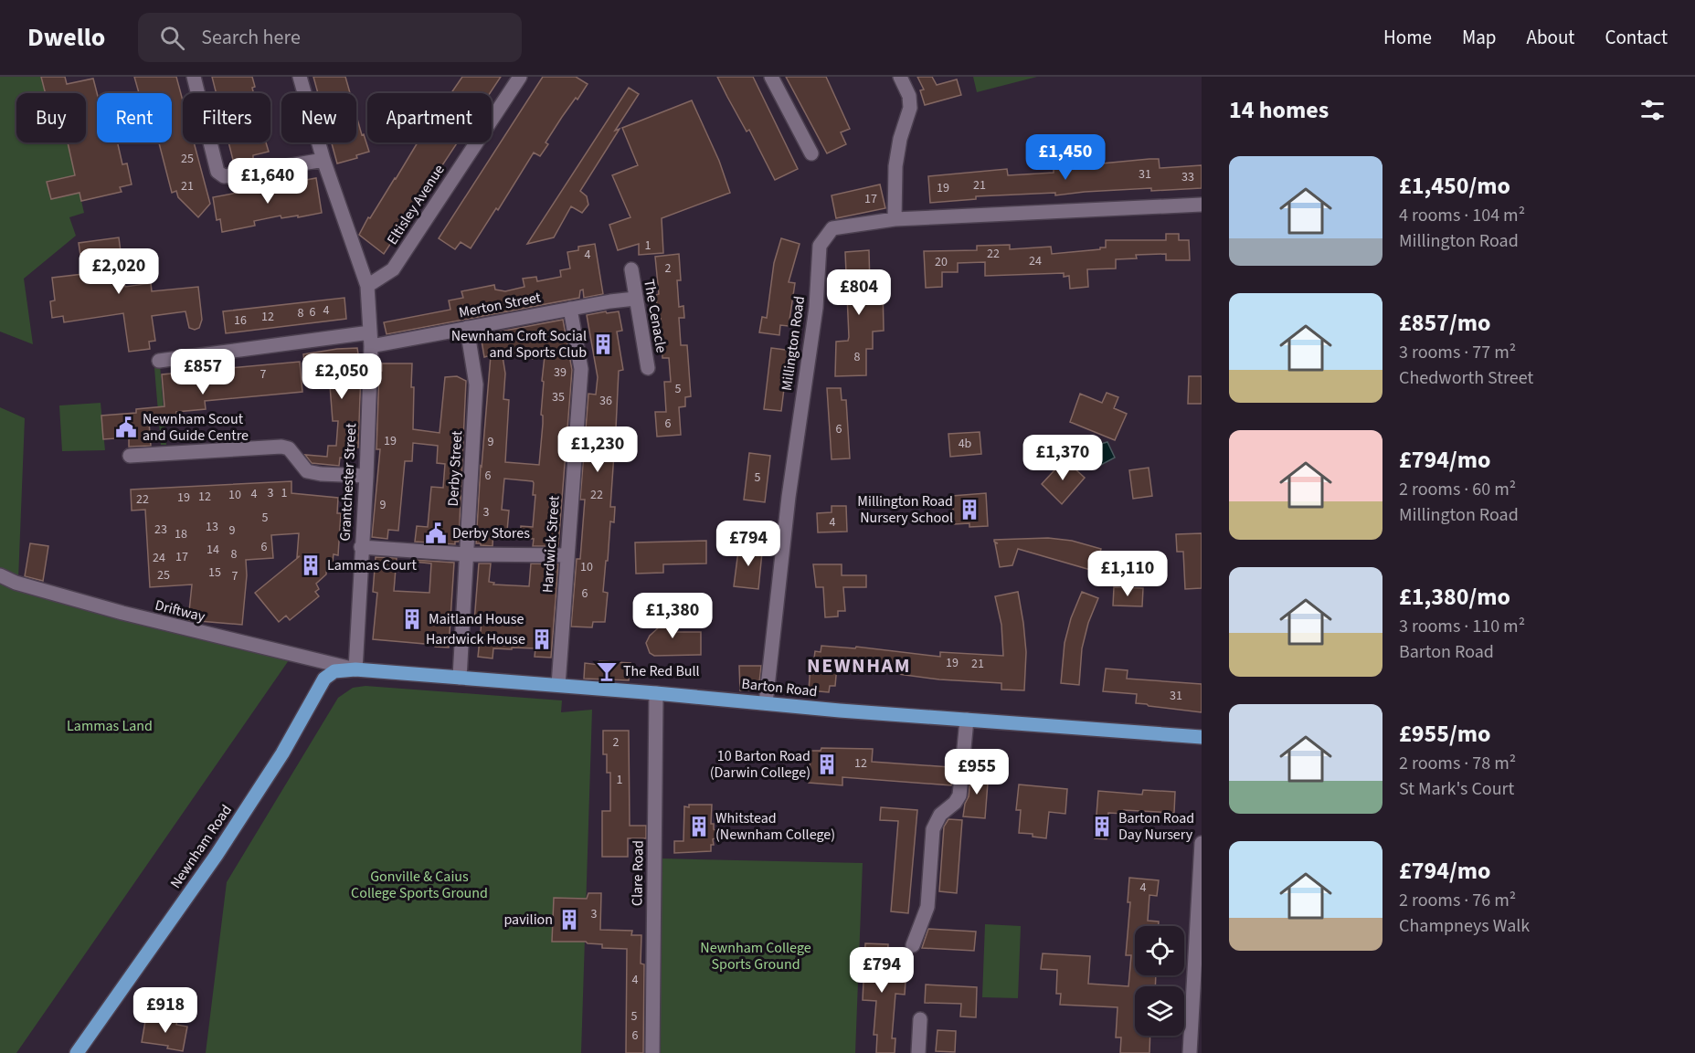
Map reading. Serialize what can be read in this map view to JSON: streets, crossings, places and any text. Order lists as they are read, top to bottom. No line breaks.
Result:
{"streets":{"main road":["Barton Road","Newnham Road"],"street":["Eltisley Avenue","Merton Street","The Cenacle","Millington Road","Derby Street","Grantchester Street","Hardwick Street","Driftway","Clare Road"]},"crossings":[["Eltisley Avenue","Grantchester Street"],["Merton Street","The Cenacle"],["Merton Street","Derby Street"],["Merton Street","Grantchester Street"],["Merton Street","Hardwick Street"],["Millington Road","Barton Road"],["Derby Street","Barton Road"],["Grantchester Street","Driftway"],["Grantchester Street","Barton Road"],["Grantchester Street","Newnham Road"],["Hardwick Street","Barton Road"],["Driftway","Barton Road"],["Driftway","Newnham Road"],["Barton Road","Newnham Road"],["Barton Road","Clare Road"]],"districts":["NEWNHAM"],"parks":["Lammas Land","Gonville & Caius College Sports Ground","Newnham College Sports Ground"],"places":{"building":["Newnham Croft Social and Sports Club","Millington Road Nursery School","Lammas Court","Maitland House","Hardwick House","10 Barton Road (Darwin College)","Whitstead (Newnham College)","Barton Road Day Nursery","pavilion"],"public building":["Newnham Scout and Guide Centre","Derby Stores"],"bar":["The Red Bull"]},"house_numbers":["25","31","33","21","21","19","17","1","22","4","24","20","2","4","6","8","12","16","8","39","7","5","35","36","6","6","19","9","4b","6","5","3","1","4","10","22","12","19","22","9","3","5","4","13","23","9","18","6","14","8","17","24","10","15","25","7","6","19","21","31","2","12","1","4","3","4","5","6"],"page":{"header":"Dwello","search":"Search here","nav":["Home","Map","About","Contact"],"heading":"14 homes","chip":["Buy","Rent","Filters","New","Apartment"],"price":["£1,450","£1,640","£2,020","£804","£857","£2,050","£1,230","£1,370","£794","£1,110","£1,380","£955","£794","£918"],"list":[{"name":"£1,450/mo","note":"4 rooms · 104 m² · Millington Road"},{"name":"£857/mo","note":"3 rooms · 77 m² · Chedworth Street"},{"name":"£794/mo","note":"2 rooms · 60 m² · Millington Road"},{"name":"£1,380/mo","note":"3 rooms · 110 m² · Barton Road"},{"name":"£955/mo","note":"2 rooms · 78 m² · St Mark's Court"},{"name":"£794/mo","note":"2 rooms · 76 m² · Champneys Walk"}]}}
